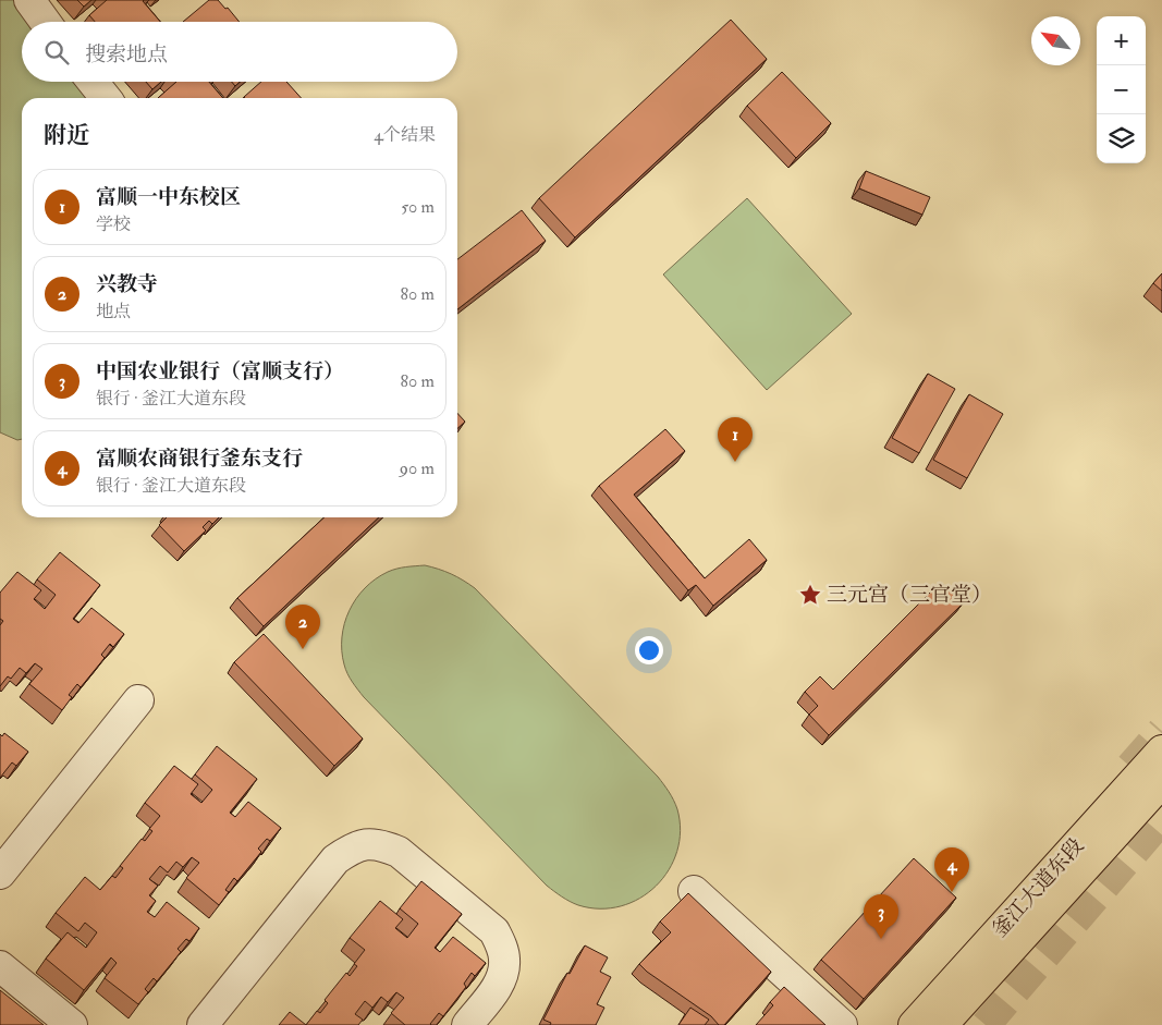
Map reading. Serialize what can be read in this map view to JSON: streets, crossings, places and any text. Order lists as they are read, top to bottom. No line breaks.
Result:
{"streets":{"main road":["釜江大道东段"]},"places":{"place":["三元宫（三官堂）"]},"north":"top left","page":{"map_buttons":["+","−"],"search":"搜索地点","heading":["附近","4个结果"],"list":[{"mark":"1","name":"富顺一中东校区","note":"学校","value":"50 m"},{"mark":"2","name":"兴教寺","note":"地点","value":"80 m"},{"mark":"3","name":"中国农业银行（富顺支行）","note":"银行 · 釜江大道东段","value":"80 m"},{"mark":"4","name":"富顺农商银行釜东支行","note":"银行 · 釜江大道东段","value":"90 m"}],"pins":["1","2","4","3"]}}
